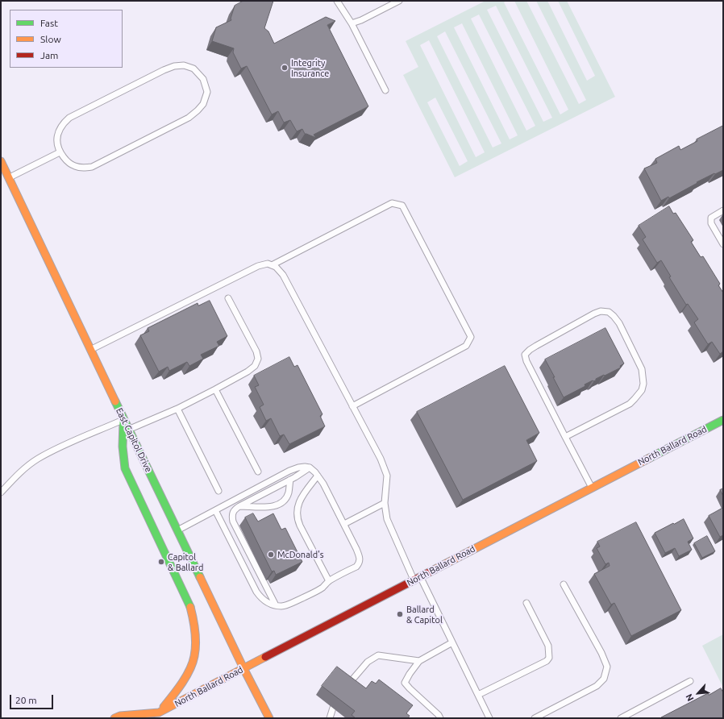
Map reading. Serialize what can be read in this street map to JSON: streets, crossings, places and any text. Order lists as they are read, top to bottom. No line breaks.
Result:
{"streets":{"main road":["East Capitol Drive","North Ballard Road"]},"crossings":[["East Capitol Drive","North Ballard Road"]],"places":["Integrity Insurance","McDonald's","Capitol & Ballard","Ballard & Capitol"],"legend":["Fast","Slow","Jam"],"scale_bar":"20 m","north":"bottom left"}
